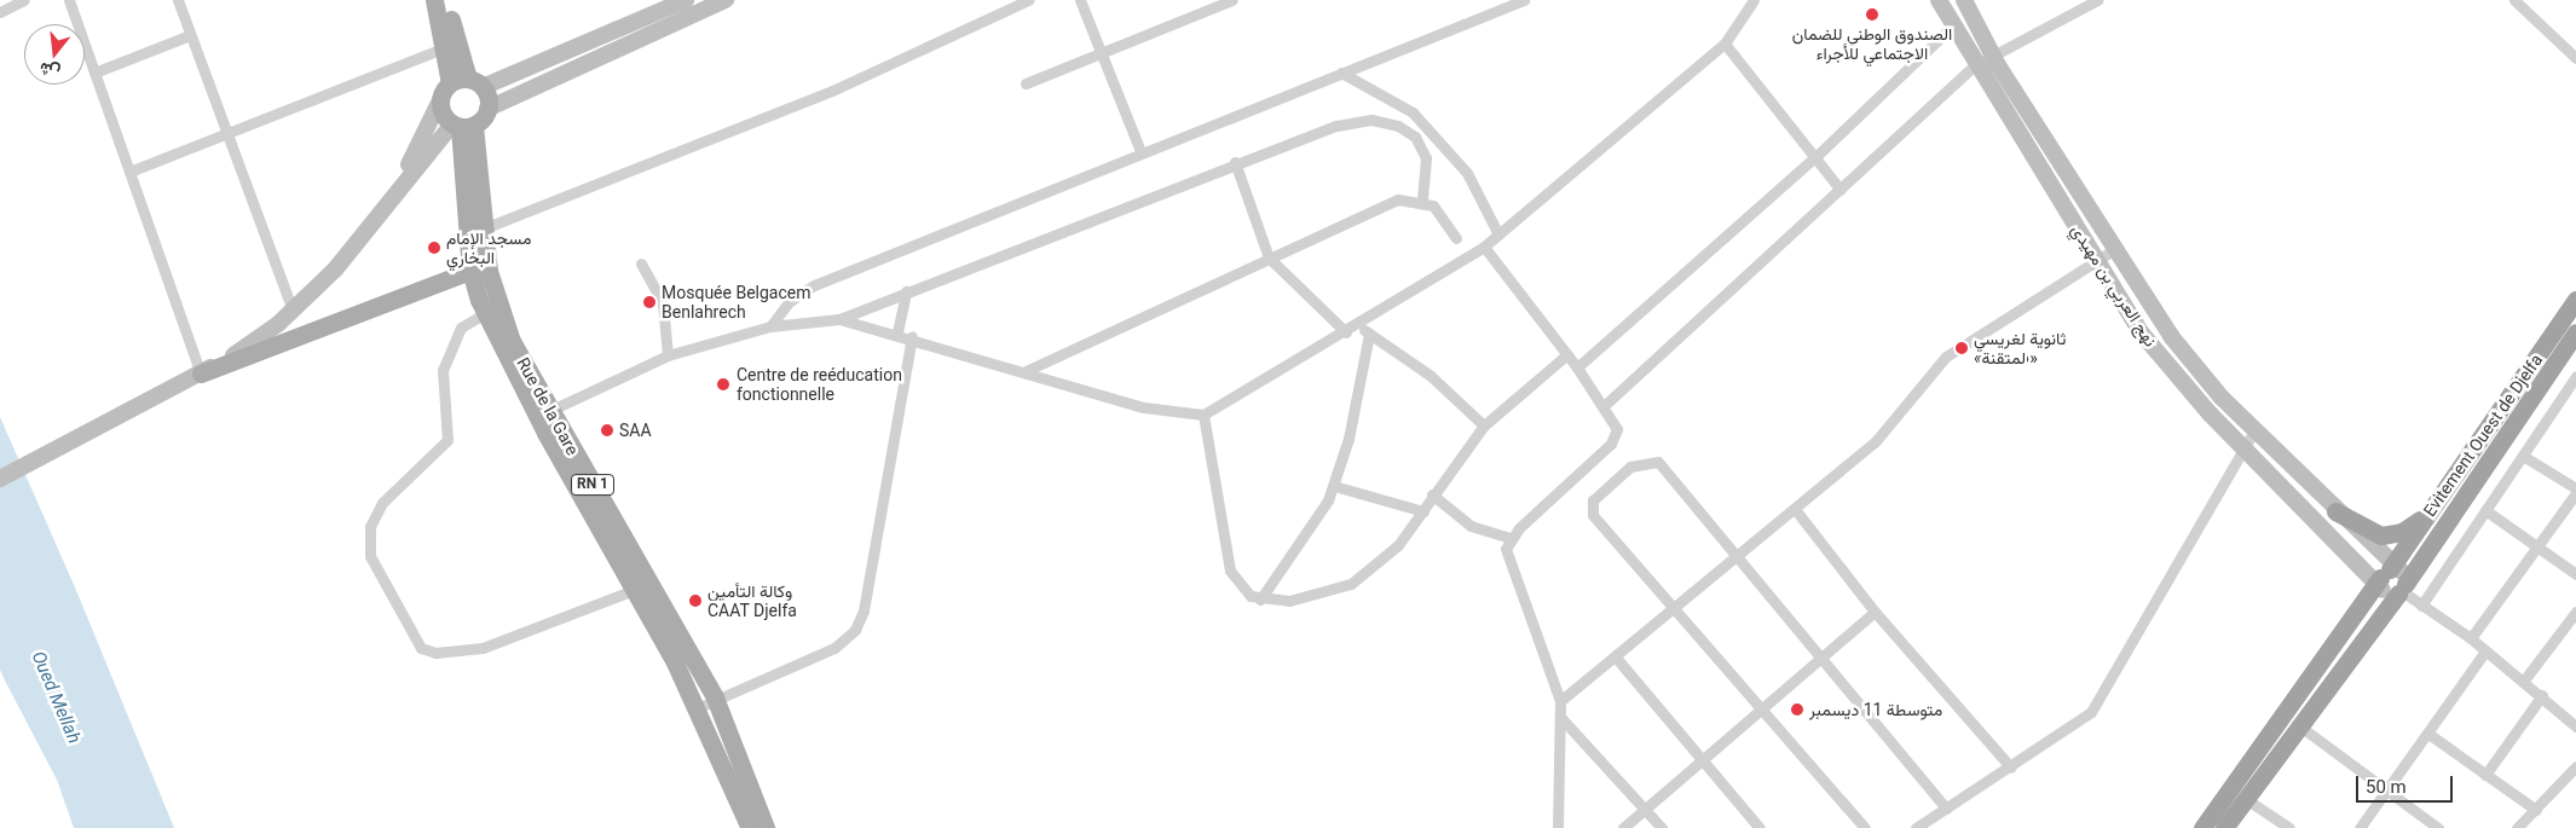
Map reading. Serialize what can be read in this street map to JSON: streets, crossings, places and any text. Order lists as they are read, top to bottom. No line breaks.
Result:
{"streets":{"highway":["Evitement Ouest de Djelfa"],"main road":["نهج العربي بن مهيدي","Rue de la Gare","RN 1"]},"crossings":[["نهج العربي بن مهيدي","Evitement Ouest de Djelfa"]],"water":["Oued Mellah"],"places":["الصندوق الوطني للضمان الاجتماعي للأجراء","مسجد الإمام البخاري","Mosquée Belgacem Benlahrech","ثانوية لغريسي «المتقنة»","Centre de reéducation fonctionnelle","SAA","وكالة التأمين CAAT Djelfa","متوسطة 11 ديسمبر"],"scale_bar":"50 m","north":"bottom"}
